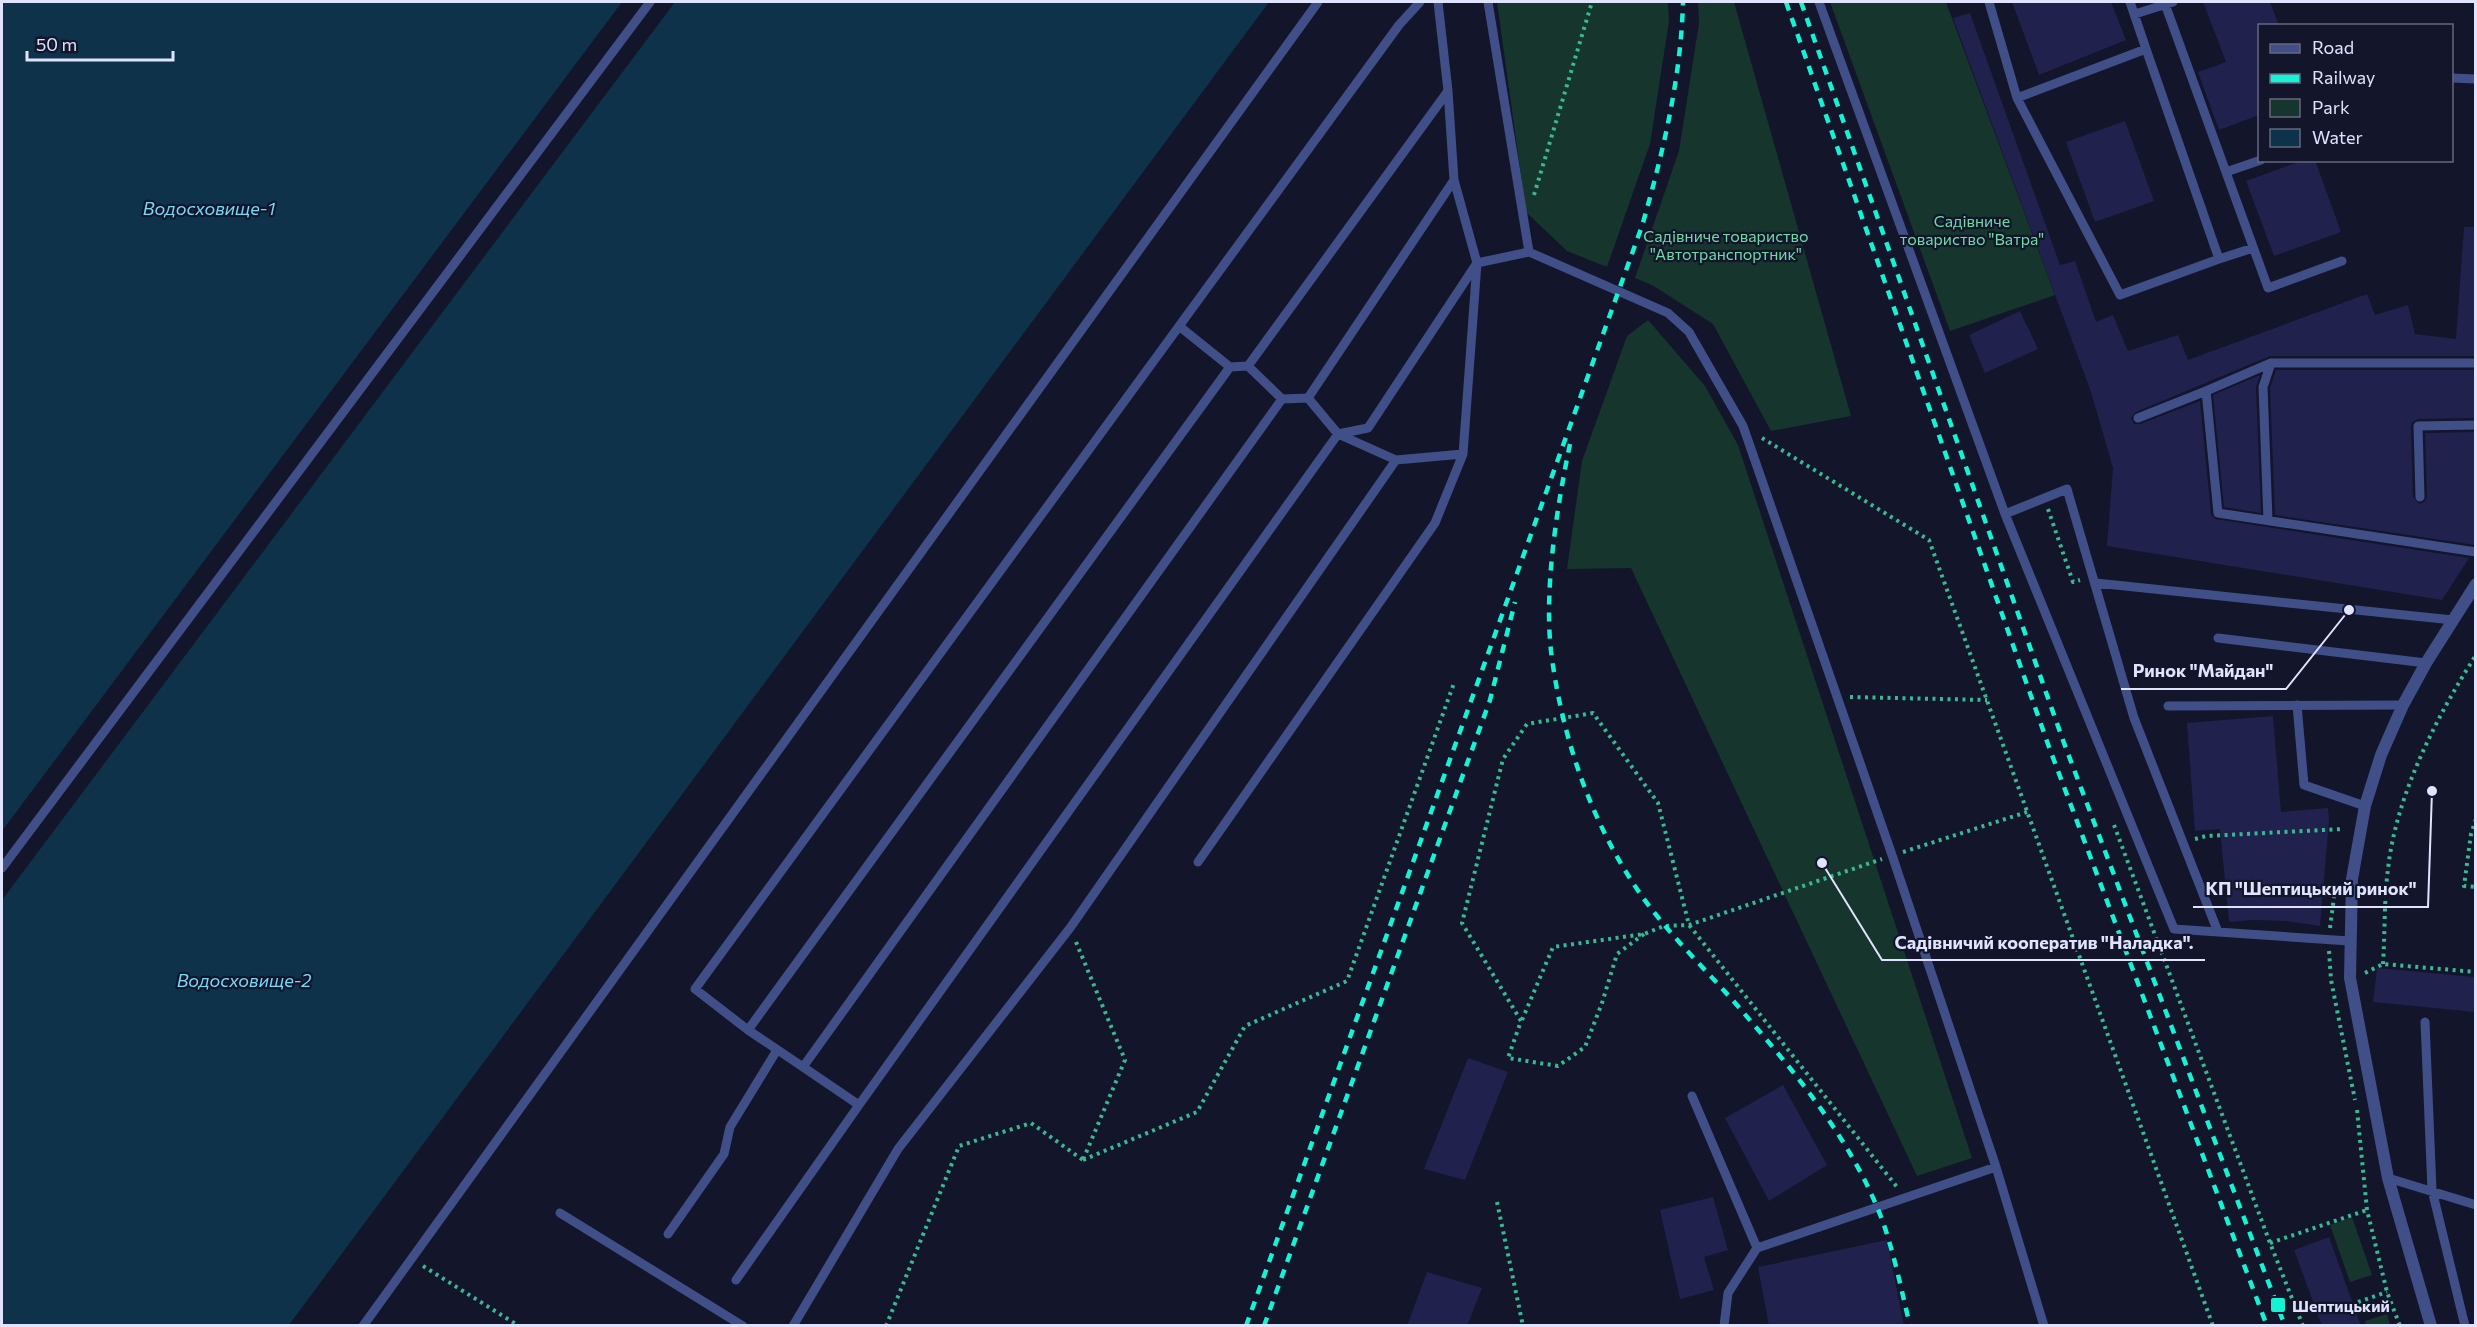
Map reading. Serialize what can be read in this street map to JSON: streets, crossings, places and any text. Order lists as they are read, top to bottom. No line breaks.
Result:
{"water":["Водосховище-1","Водосховище-2"],"parks":["Садівниче товариство \"Ватра\"","Садівниче товариство \"Автотранспортник\""],"places":{"other":["Ринок \"Майдан\"","КП \"Шептицький ринок\"","Садівничий кооператив \"Наладка\"."],"transit":["Шептицький"]},"legend":["Road","Railway","Park","Water"],"scale_bar":"50 m"}
